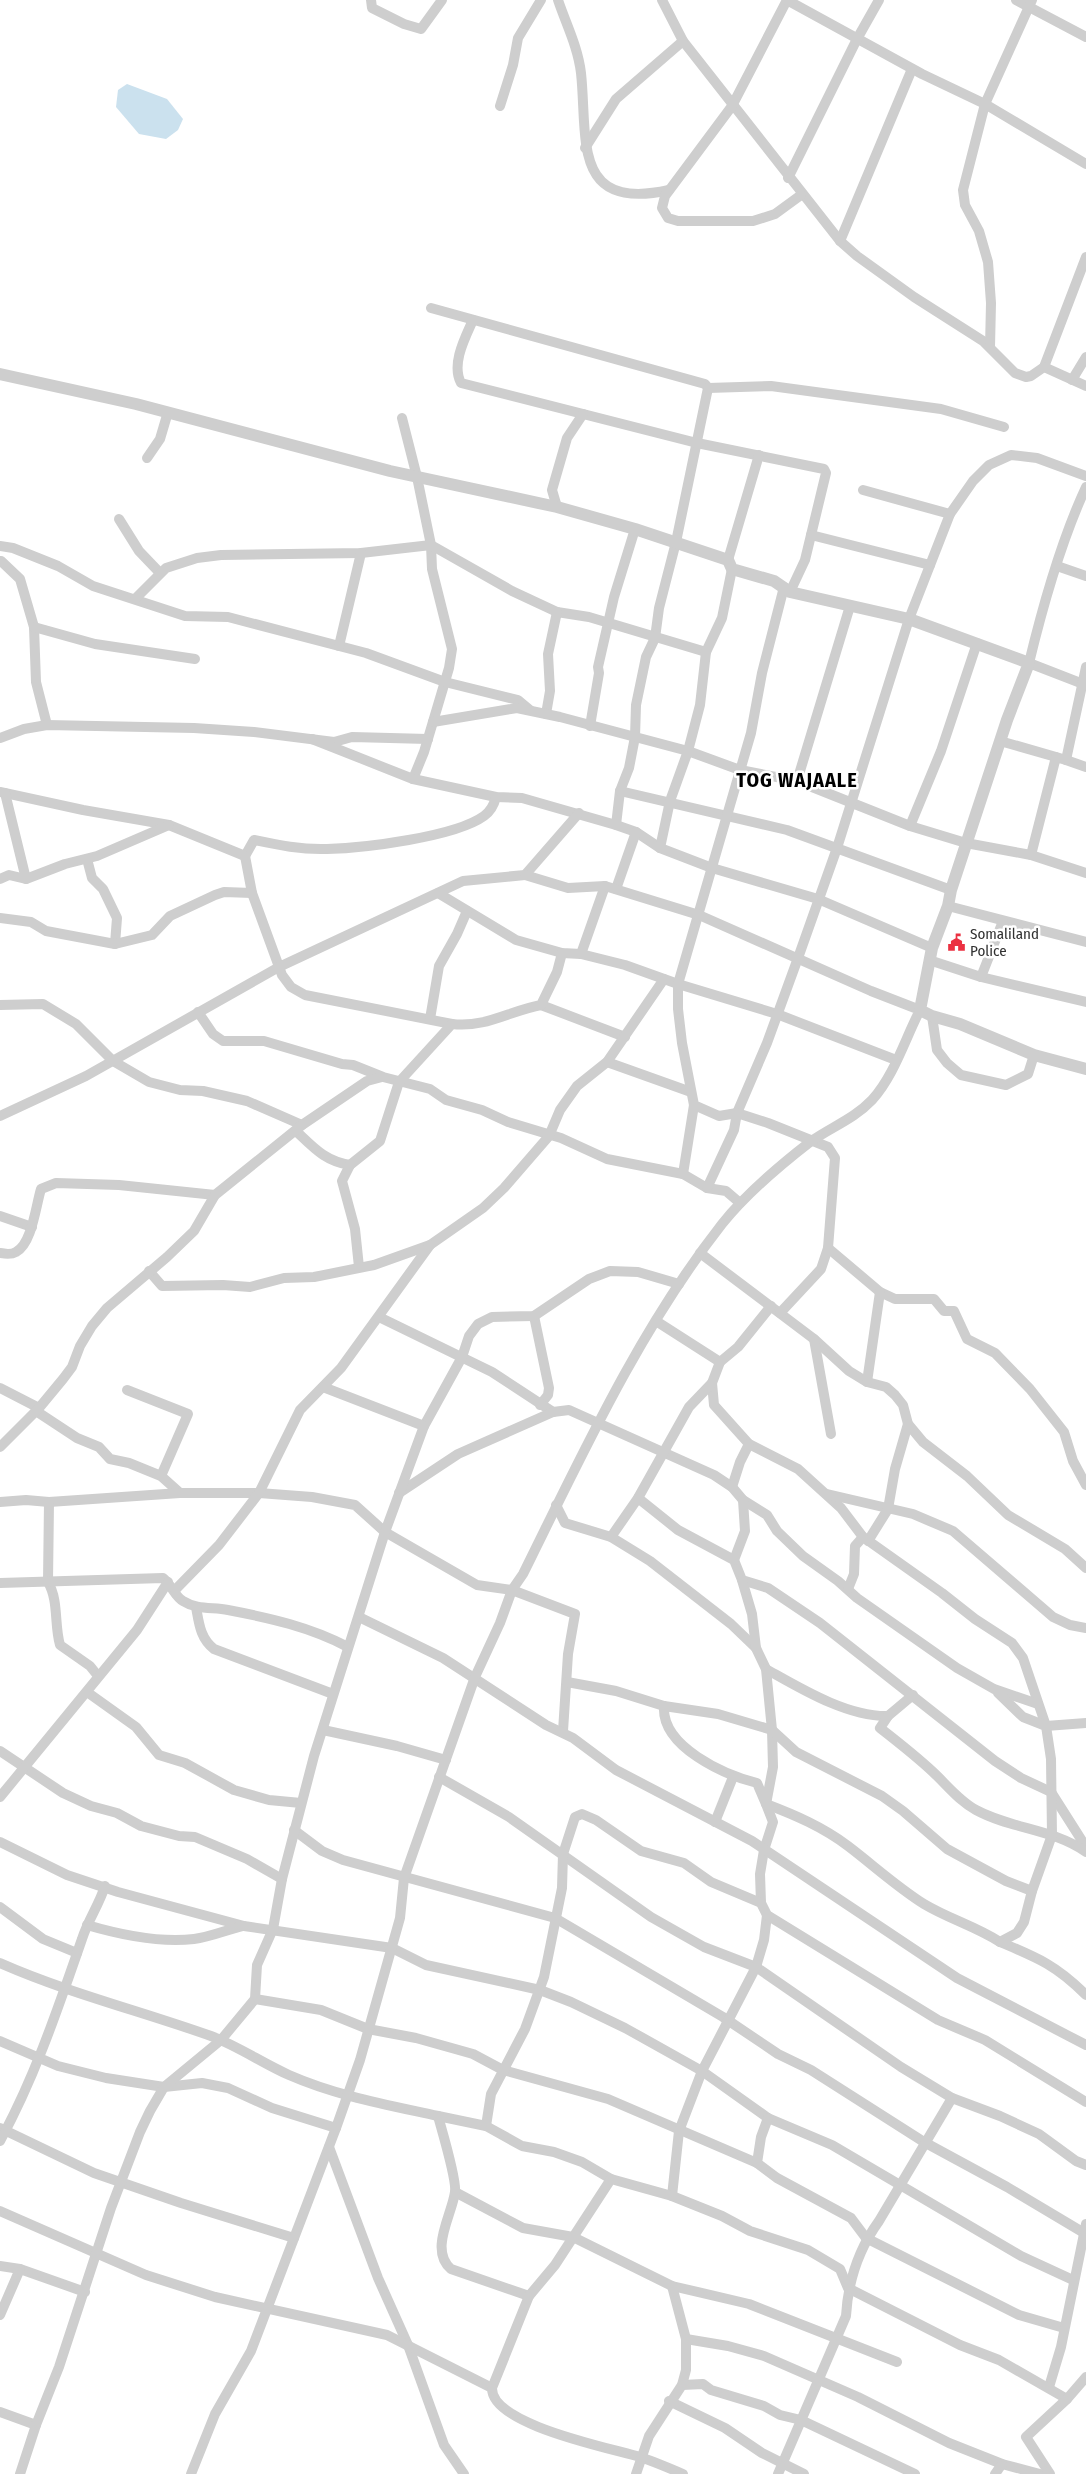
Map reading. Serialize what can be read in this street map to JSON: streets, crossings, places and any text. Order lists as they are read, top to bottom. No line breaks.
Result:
{"districts":["TOG WAJAALE"],"places":{"public building":["Somaliland Police"]}}
